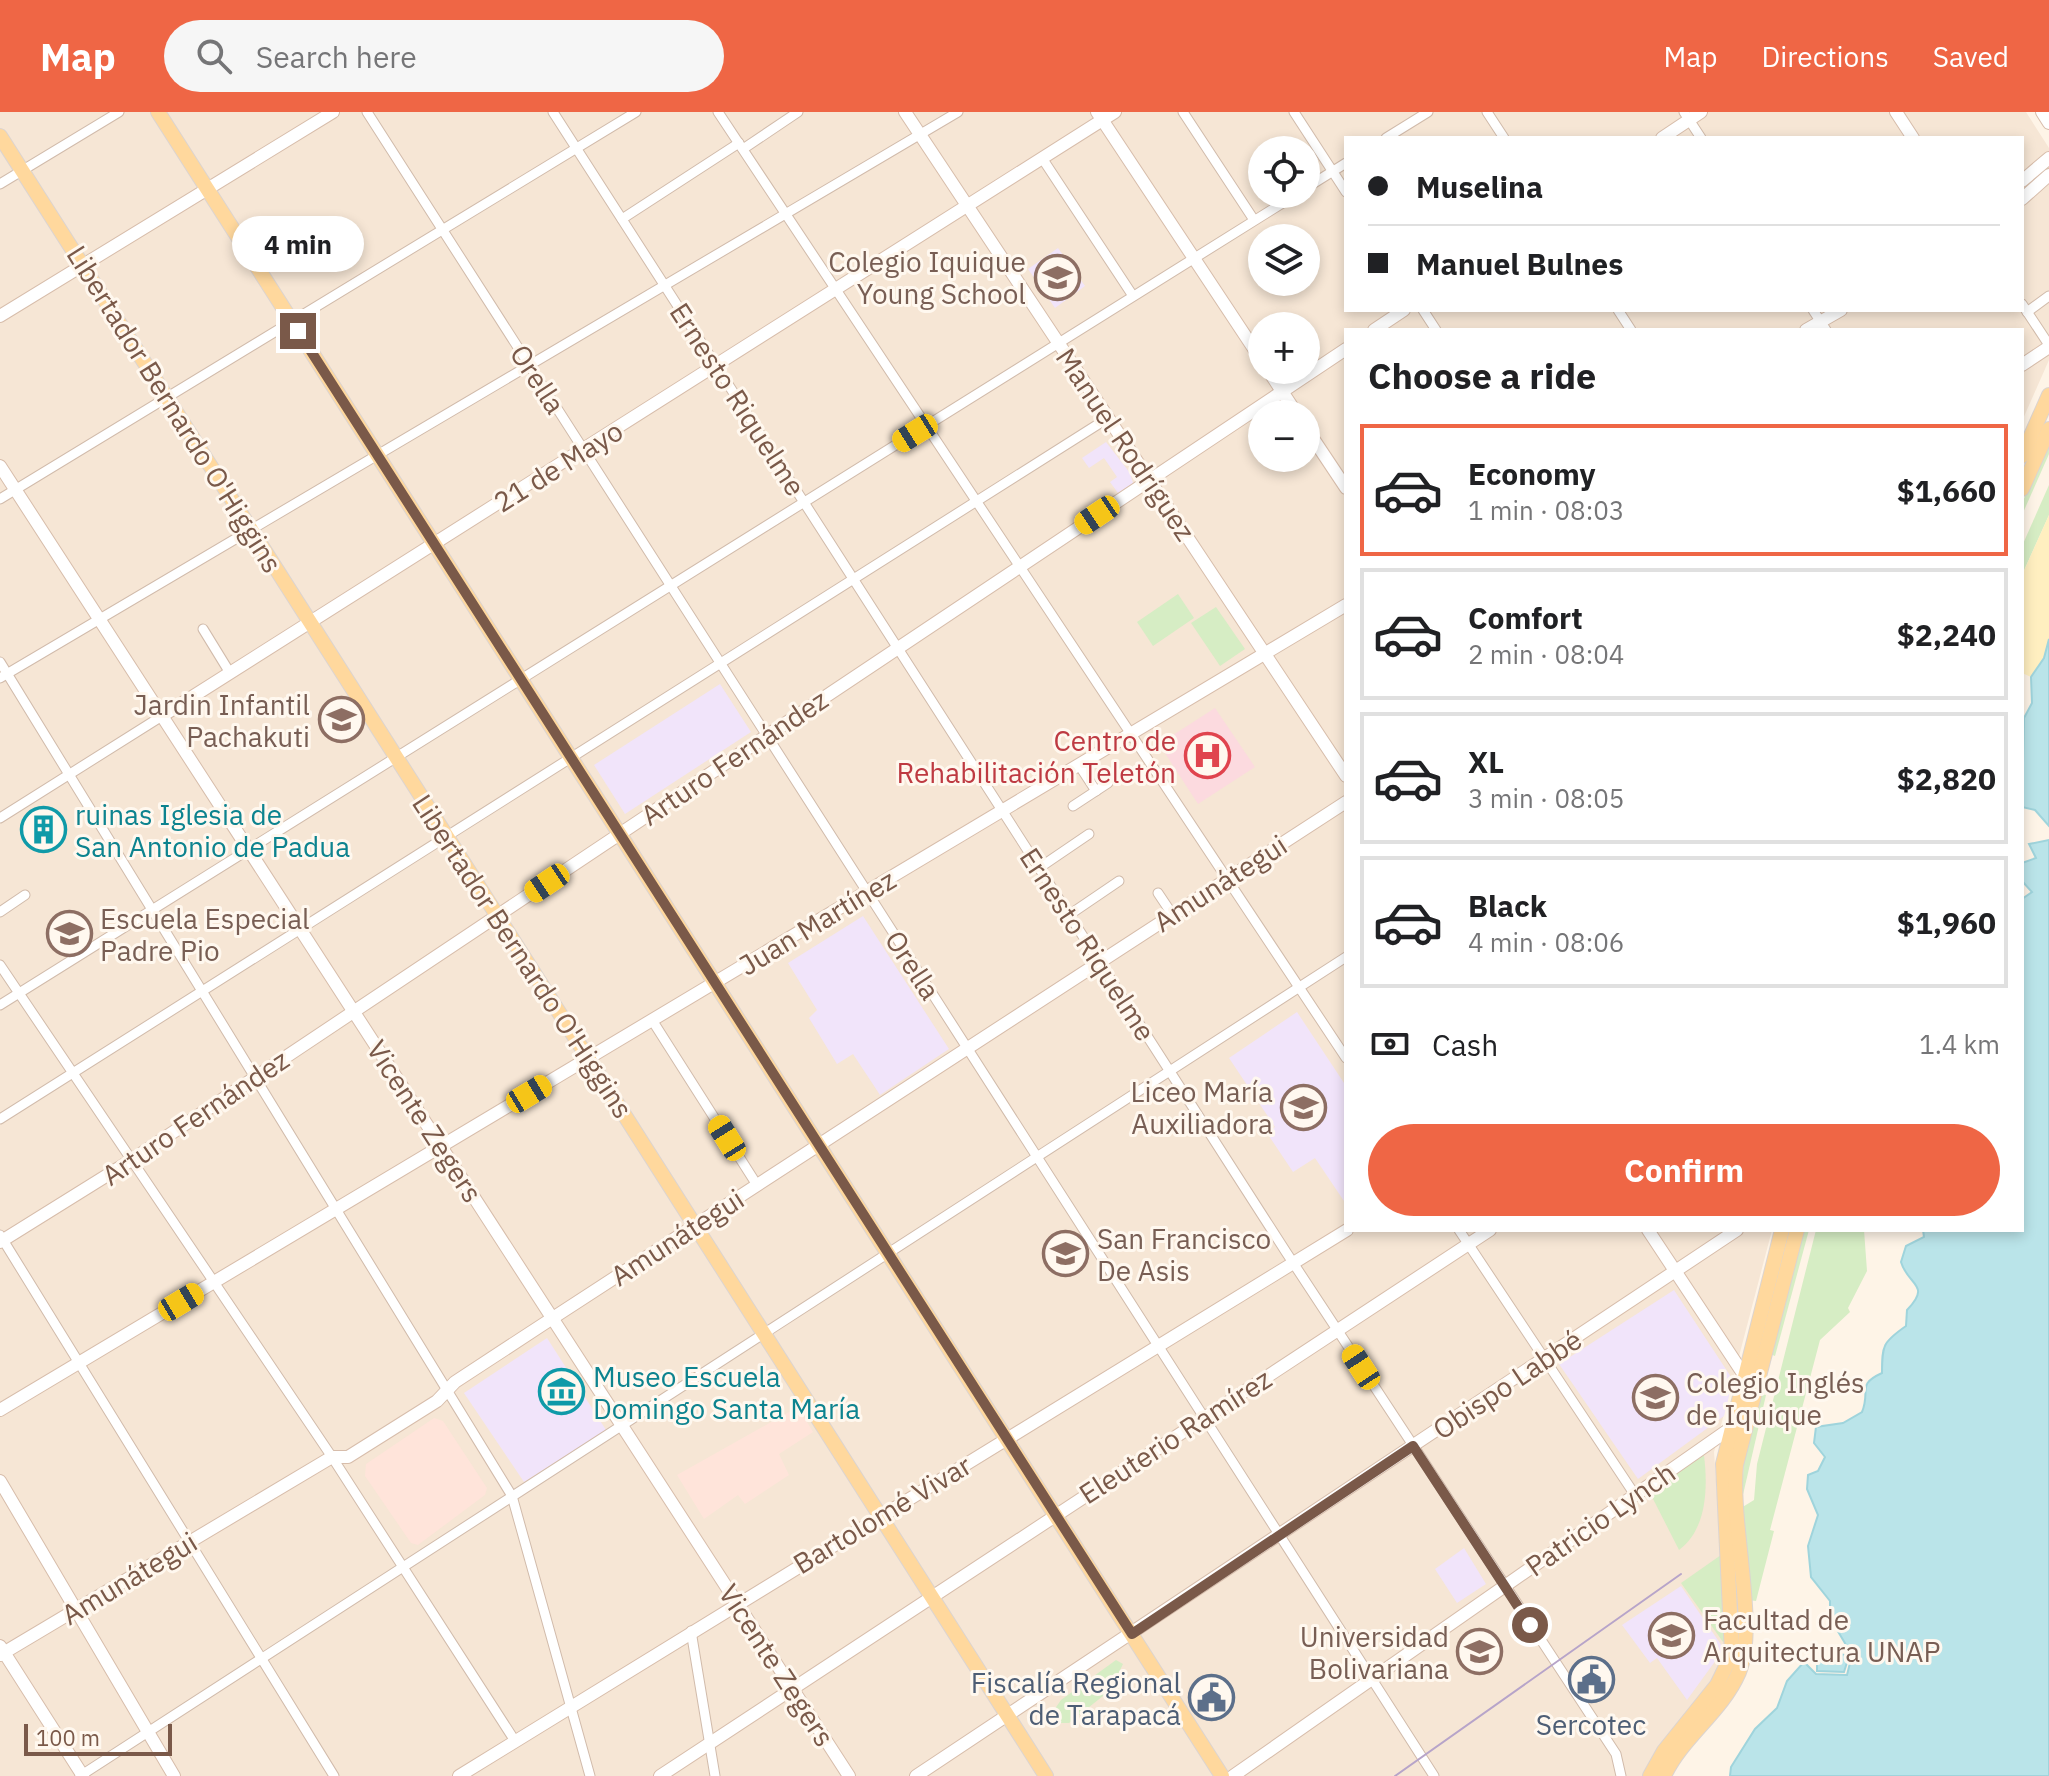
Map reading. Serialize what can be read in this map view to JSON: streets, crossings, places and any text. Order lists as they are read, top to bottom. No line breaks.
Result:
{"streets":{"main road":["Libertador Bernardo O'Higgins"],"street":["Orella","Ernesto Riquelme","Manuel Rodríguez","21 de Mayo","Arturo Fernández","Amunátegui","Juan Martínez","Vicente Zegers","Obispo Labbé","Eleuterio Ramírez","Bartolomé Vivar","Patricio Lynch"]},"crossings":[["Orella","21 de Mayo"],["Orella","Arturo Fernández"],["Orella","Amunátegui"],["Orella","Juan Martínez"],["Orella","Obispo Labbé"],["Orella","Eleuterio Ramírez"],["Orella","Bartolomé Vivar"],["Orella","Patricio Lynch"],["Ernesto Riquelme","21 de Mayo"],["Ernesto Riquelme","Arturo Fernández"],["Ernesto Riquelme","Amunátegui"],["Ernesto Riquelme","Juan Martínez"],["Ernesto Riquelme","Obispo Labbé"],["Ernesto Riquelme","Eleuterio Ramírez"],["Ernesto Riquelme","Bartolomé Vivar"],["Ernesto Riquelme","Patricio Lynch"],["Libertador Bernardo O'Higgins","21 de Mayo"],["Libertador Bernardo O'Higgins","Arturo Fernández"],["Libertador Bernardo O'Higgins","Amunátegui"],["Libertador Bernardo O'Higgins","Juan Martínez"],["Libertador Bernardo O'Higgins","Obispo Labbé"],["Libertador Bernardo O'Higgins","Eleuterio Ramírez"],["Libertador Bernardo O'Higgins","Bartolomé Vivar"],["Manuel Rodríguez","21 de Mayo"],["Manuel Rodríguez","Arturo Fernández"],["Manuel Rodríguez","Juan Martínez"],["21 de Mayo","Vicente Zegers"],["Arturo Fernández","Vicente Zegers"],["Amunátegui","Vicente Zegers"],["Juan Martínez","Vicente Zegers"],["Vicente Zegers","Eleuterio Ramírez"],["Vicente Zegers","Bartolomé Vivar"]],"places":{"school or university":["Colegio Iquique Young School","Jardin Infantil Pachakuti","Escuela Especial Padre Pio","Liceo María Auxiliadora","San Francisco De Asis","Colegio Inglés de Iquique","Facultad de Arquitectura UNAP","Universidad Bolivariana"],"hospital":["Centro de Rehabilitación Teletón"],"building":["ruinas Iglesia de San Antonio de Padua"],"museum":["Museo Escuela Domingo Santa María"],"public building":["Sercotec","Fiscalía Regional de Tarapacá"]},"scale_bar":"100 m","page":{"header":"Map","search":"Search here","nav":["Map","Directions","Saved"],"map_buttons":["+","−"],"banner":["Muselina","Manuel Bulnes"],"bubble":"4 min","heading":"Choose a ride","list":[{"name":"Economy","note":"1 min · 08:03","value":"$1,660"},{"name":"Comfort","note":"2 min · 08:04","value":"$2,240"},{"name":"XL","note":"3 min · 08:05","value":"$2,820"},{"name":"Black","note":"4 min · 08:06","value":"$1,960"}],"pay":["Cash","1.4 km"],"buttons":"Confirm","scale":"100 m"}}
